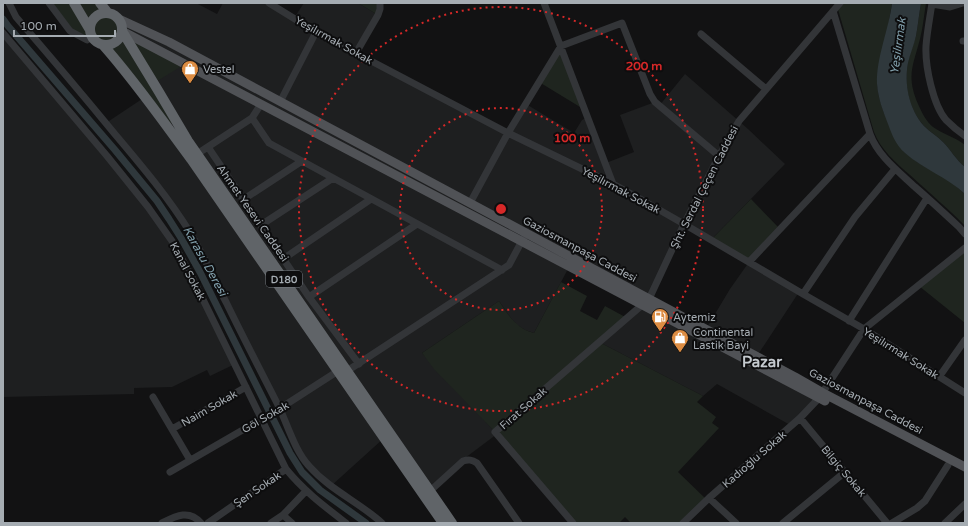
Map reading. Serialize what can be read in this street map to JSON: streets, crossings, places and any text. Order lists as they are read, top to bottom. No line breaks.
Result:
{"streets":{"highway":["Ahmet Yesevi Caddesi","Gaziosmanpaşa Caddesi","D180"],"street":["Yeşilırmak Sokak","Şht. Serdal Çeçen Caddesi","Kanal Sokak","Naim Sokak","Fırat Sokak","Göl Sokak","Kadıoğlu Sokak","Bilgiç Sokak","Şen Sokak"]},"crossings":[["Yeşilırmak Sokak","Şht. Serdal Çeçen Caddesi"],["Yeşilırmak Sokak","Kadıoğlu Sokak"],["Şht. Serdal Çeçen Caddesi","Gaziosmanpaşa Caddesi"],["Şht. Serdal Çeçen Caddesi","Fırat Sokak"],["Ahmet Yesevi Caddesi","Gaziosmanpaşa Caddesi"],["Ahmet Yesevi Caddesi","Göl Sokak"],["Gaziosmanpaşa Caddesi","Fırat Sokak"],["Gaziosmanpaşa Caddesi","Göl Sokak"],["Gaziosmanpaşa Caddesi","Kadıoğlu Sokak"],["Kanal Sokak","Naim Sokak"],["Kanal Sokak","Göl Sokak"],["Kanal Sokak","Şen Sokak"],["Kadıoğlu Sokak","Bilgiç Sokak"]],"districts":["Pazar"],"water":["Yeşilırmak","Karasu Deresi"],"places":{"shop":["Vestel","Continental Lastik Bayi"],"fuel station":["Aytemiz"]},"scale_bar":"100 m","rings":["200 m","100 m"]}
